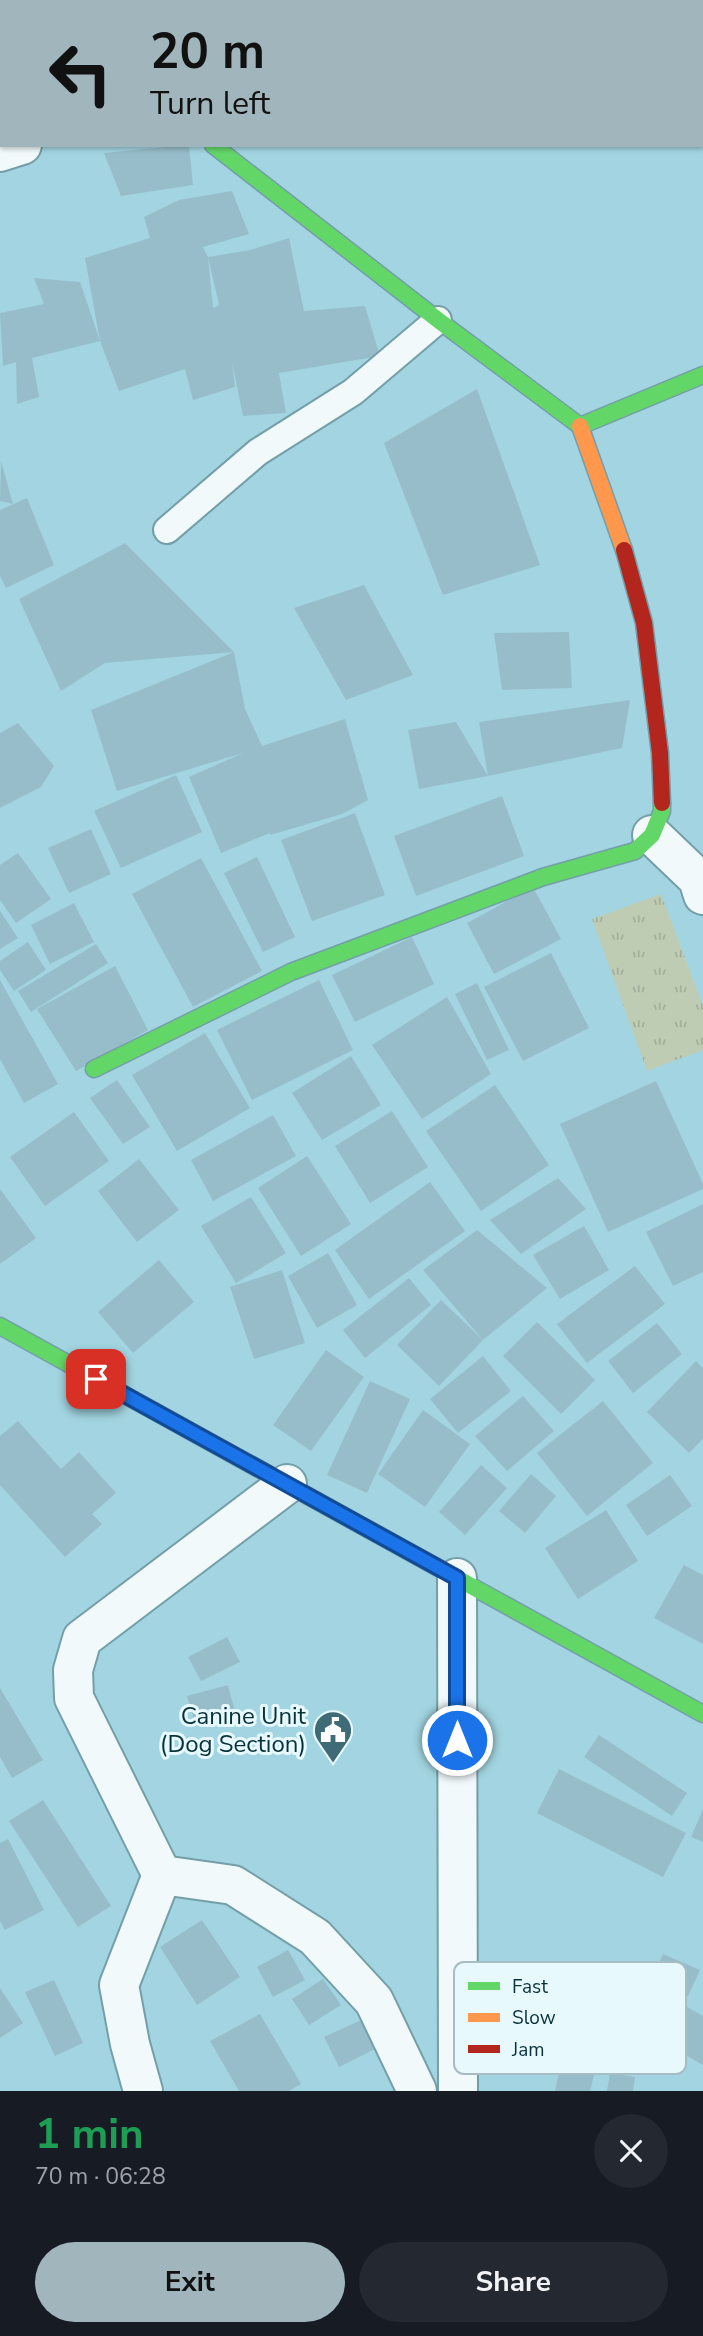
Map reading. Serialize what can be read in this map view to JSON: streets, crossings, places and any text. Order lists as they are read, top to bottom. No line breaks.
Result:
{"places":{"public building":["Canine Unit (Dog Section)"]},"legend":["Fast","Slow","Jam"],"page":{"turn":["20 m","Turn left"],"heading":["1 min","70 m · 06:28"],"buttons":["Exit","Share"]}}
